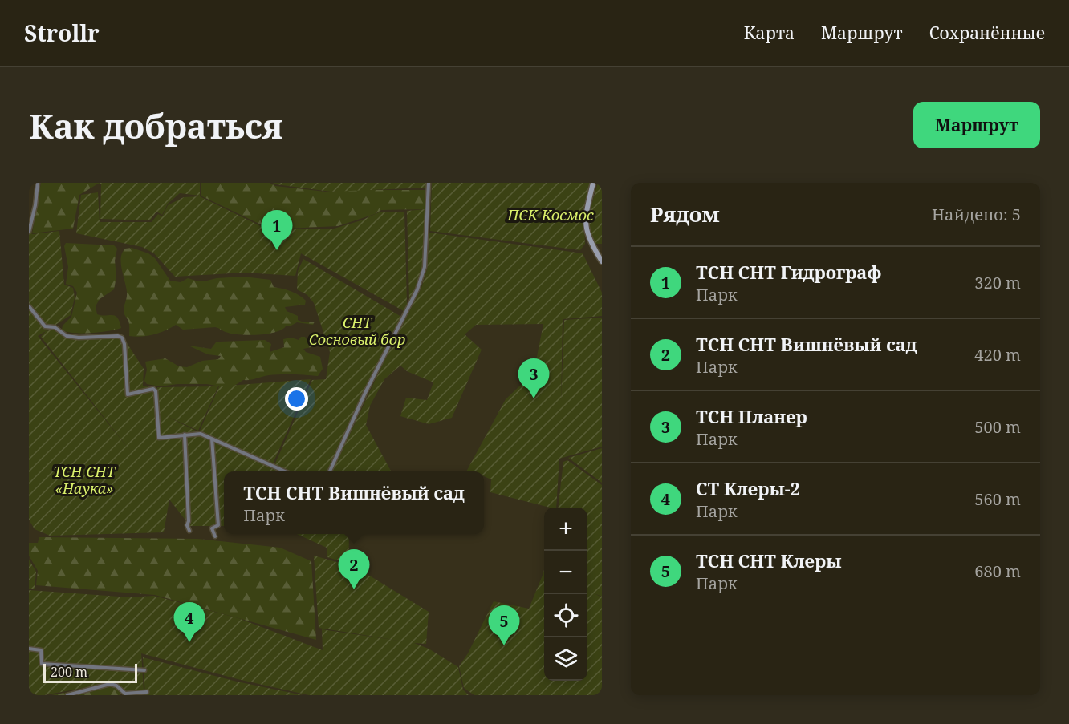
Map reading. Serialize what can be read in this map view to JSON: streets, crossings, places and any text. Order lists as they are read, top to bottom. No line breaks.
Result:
{"parks":["ПСК Космос","СНТ Сосновый бор","ТСН СНТ «Наука»"],"scale_bar":"200 m","page":{"header":"Strollr","nav":["Карта","Маршрут","Сохранённые"],"buttons":"Маршрут","title":"Как добраться","heading":["Рядом","Найдено: 5"],"pins":["1","3","2","4","5"],"list":[{"mark":"1","name":"ТСН СНТ Гидрограф","note":"Парк","value":"320 m"},{"mark":"2","name":"ТСН СНТ Вишнёвый сад","note":"Парк","value":"420 m"},{"mark":"3","name":"ТСН Планер","note":"Парк","value":"500 m"},{"mark":"4","name":"СТ Клеры-2","note":"Парк","value":"560 m"},{"mark":"5","name":"ТСН СНТ Клеры","note":"Парк","value":"680 m"}],"popup":["ТСН СНТ Вишнёвый сад","Парк"],"map_buttons":["+","−"],"scale":"200 m"}}
